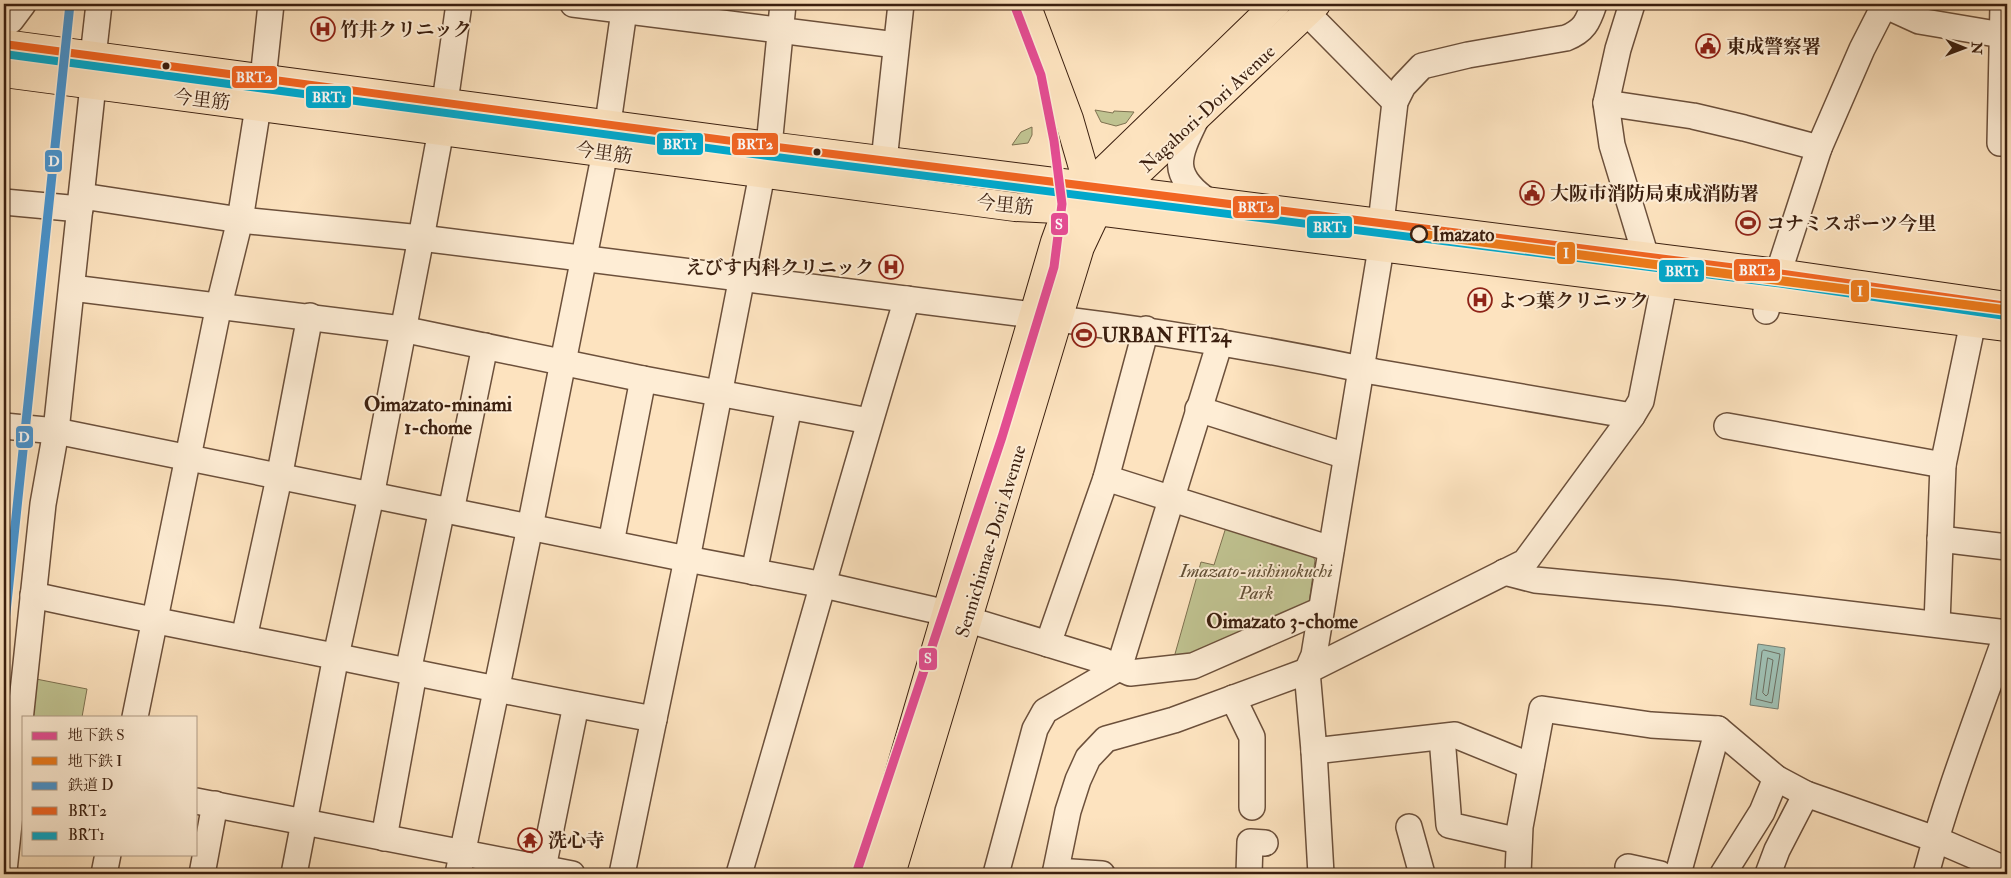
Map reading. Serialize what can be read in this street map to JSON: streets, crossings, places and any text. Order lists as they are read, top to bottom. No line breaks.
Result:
{"streets":{"main road":["今里筋","Nagahori-Dori Avenue","Sennichimae-Dori Avenue"]},"crossings":[["今里筋","Nagahori-Dori Avenue"],["今里筋","Sennichimae-Dori Avenue"],["Nagahori-Dori Avenue","Sennichimae-Dori Avenue"]],"districts":["Oimazato-minami 1-chome","Oimazato 3-chome"],"parks":["Imazato-nishinokuchi Park"],"places":{"hospital":["竹井クリニック","えびす内科クリニック","よつ葉クリニック"],"public building":["東成警察署","大阪市消防局東成消防署"],"sports":["コナミスポーツ今里","URBAN FIT24"],"other":["Imazato"],"temple":["洗心寺"]},"lines":["metro line S","rail line D","transit line BRT2","transit line BRT1","metro line I"],"legend":["地下鉄 S","地下鉄 I","鉄道 D","BRT2","BRT1"],"north":"right"}
